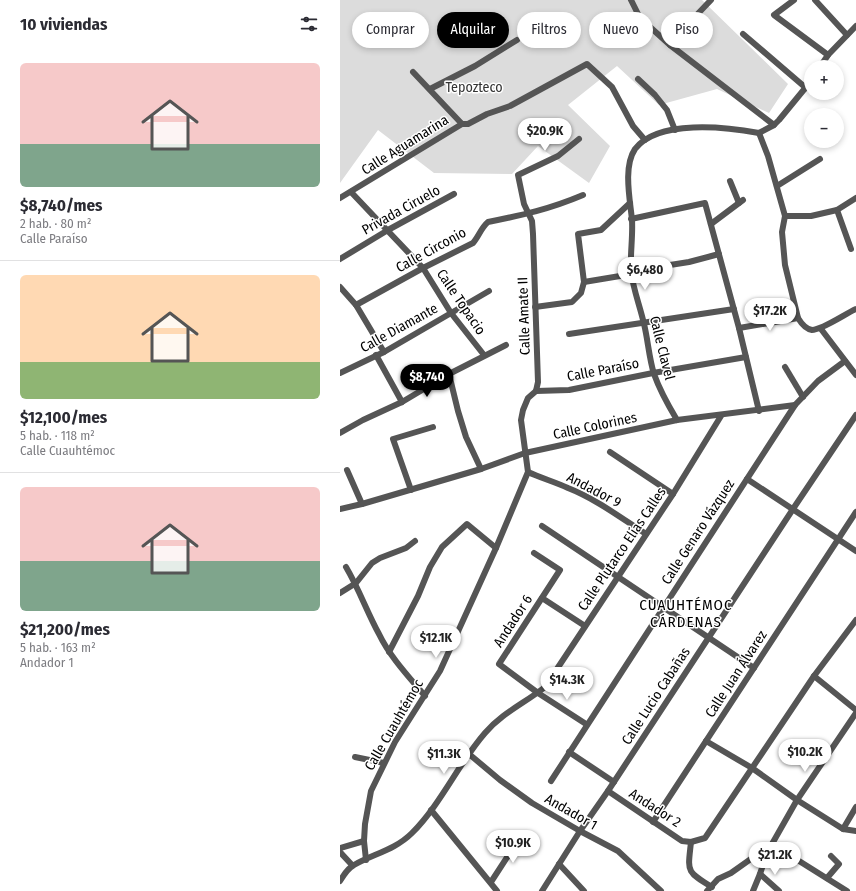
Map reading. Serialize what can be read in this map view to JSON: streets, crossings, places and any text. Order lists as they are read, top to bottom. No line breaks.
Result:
{"streets":{"street":["Calle Aguamarina","Privada Ciruelo","Calle Circonio","Calle Topacio","Calle Amate II","Calle Diamante","Calle Clavel","Calle Paraíso","Calle Colorines","Andador 9","Calle Genaro Vázquez","Calle Plutarco Elías Calles","Andador 6","Calle Juan Álvarez","Calle Lucio Cabañas","Calle Cuauhtémoc","Andador 2","Andador 1"]},"crossings":[["Calle Aguamarina","Calle Topacio"],["Calle Aguamarina","Calle Clavel"],["Privada Ciruelo","Calle Topacio"],["Calle Circonio","Calle Topacio"],["Calle Circonio","Calle Amate II"],["Calle Topacio","Calle Diamante"],["Calle Amate II","Calle Paraíso"],["Calle Clavel","Calle Paraíso"],["Calle Clavel","Calle Colorines"],["Calle Colorines","Calle Genaro Vázquez"],["Calle Colorines","Calle Plutarco Elías Calles"],["Andador 9","Calle Plutarco Elías Calles"],["Andador 9","Calle Cuauhtémoc"],["Calle Plutarco Elías Calles","Andador 6"],["Calle Plutarco Elías Calles","Calle Cuauhtémoc"],["Calle Plutarco Elías Calles","Andador 1"],["Calle Juan Álvarez","Andador 2"],["Calle Lucio Cabañas","Andador 2"],["Calle Lucio Cabañas","Andador 1"]],"districts":["CUAUHTÉMOC CÁRDENAS"],"parks":["Tepozteco"],"page":{"heading":"10 viviendas","chip":["Comprar","Alquilar","Filtros","Nuevo","Piso"],"list":[{"name":"$8,740/mes","note":"2 hab. · 80 m² · Calle Paraíso"},{"name":"$12,100/mes","note":"5 hab. · 118 m² · Calle Cuauhtémoc"},{"name":"$21,200/mes","note":"5 hab. · 163 m² · Andador 1"}],"map_buttons":["+","−"],"price":["$20.9K","$6,480","$17.2K","$8,740","$12.1K","$14.3K","$10.2K","$11.3K","$10.9K","$21.2K"]}}
